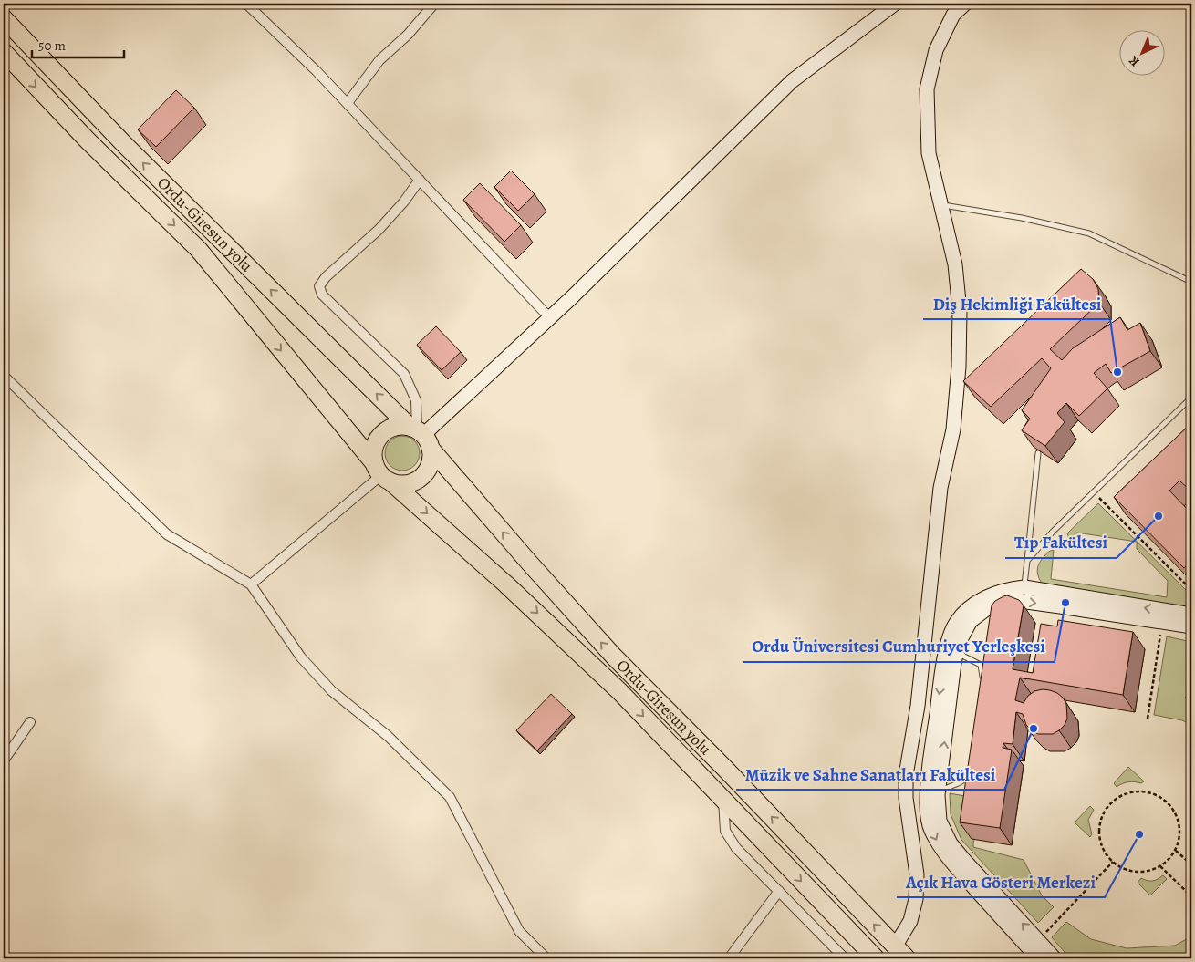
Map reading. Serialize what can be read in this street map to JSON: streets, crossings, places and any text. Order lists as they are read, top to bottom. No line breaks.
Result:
{"streets":{"highway":["Ordu-Giresun yolu"]},"places":["Diş Hekimliği Fakültesi","Tıp Fakültesi","Ordu Üniversitesi Cumhuriyet Yerleşkesi","Müzik ve Sahne Sanatları Fakültesi","Açık Hava Gösteri Merkezi"],"scale_bar":"50 m","north":"bottom left"}
